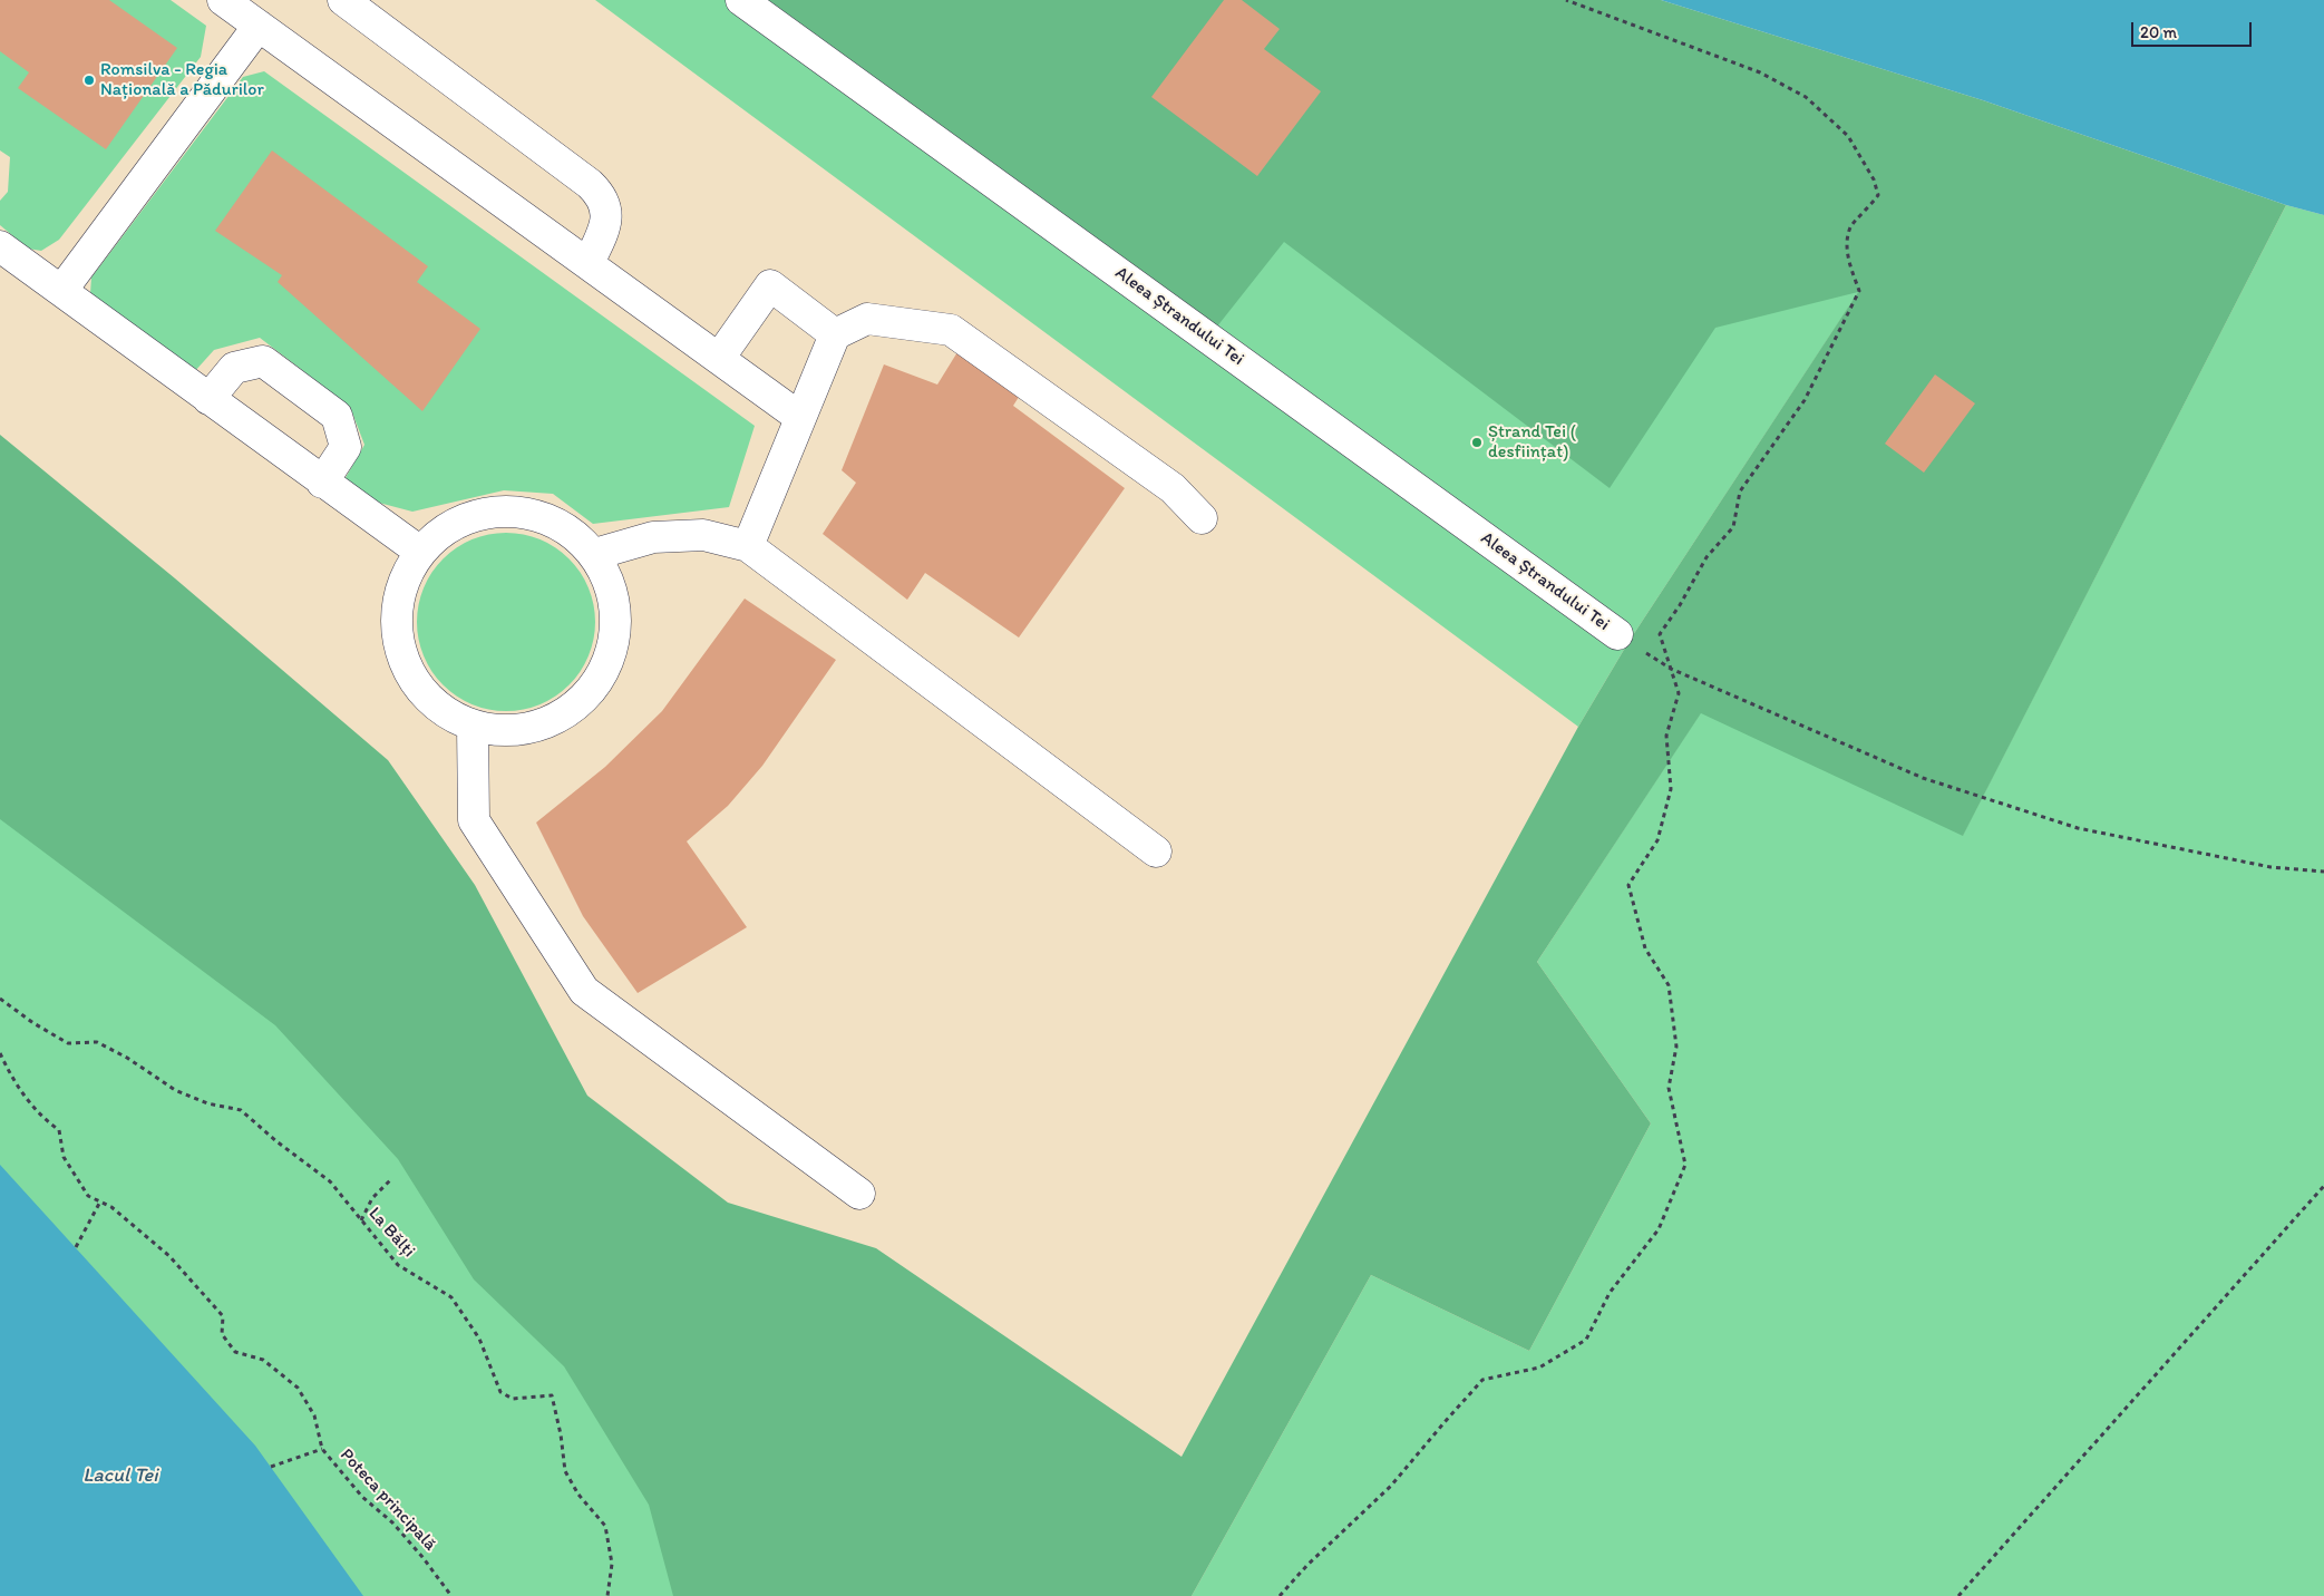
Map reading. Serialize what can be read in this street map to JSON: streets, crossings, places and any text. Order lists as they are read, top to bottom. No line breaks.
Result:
{"streets":{"street":["Aleea Ștrandului Tei"],"path":["La Bălți","Poteca principală"]},"water":["Lacul Tei"],"places":["Romsilva - Regia Națională a Pădurilor","Ștrand Tei ( desființat)"],"scale_bar":"20 m"}
